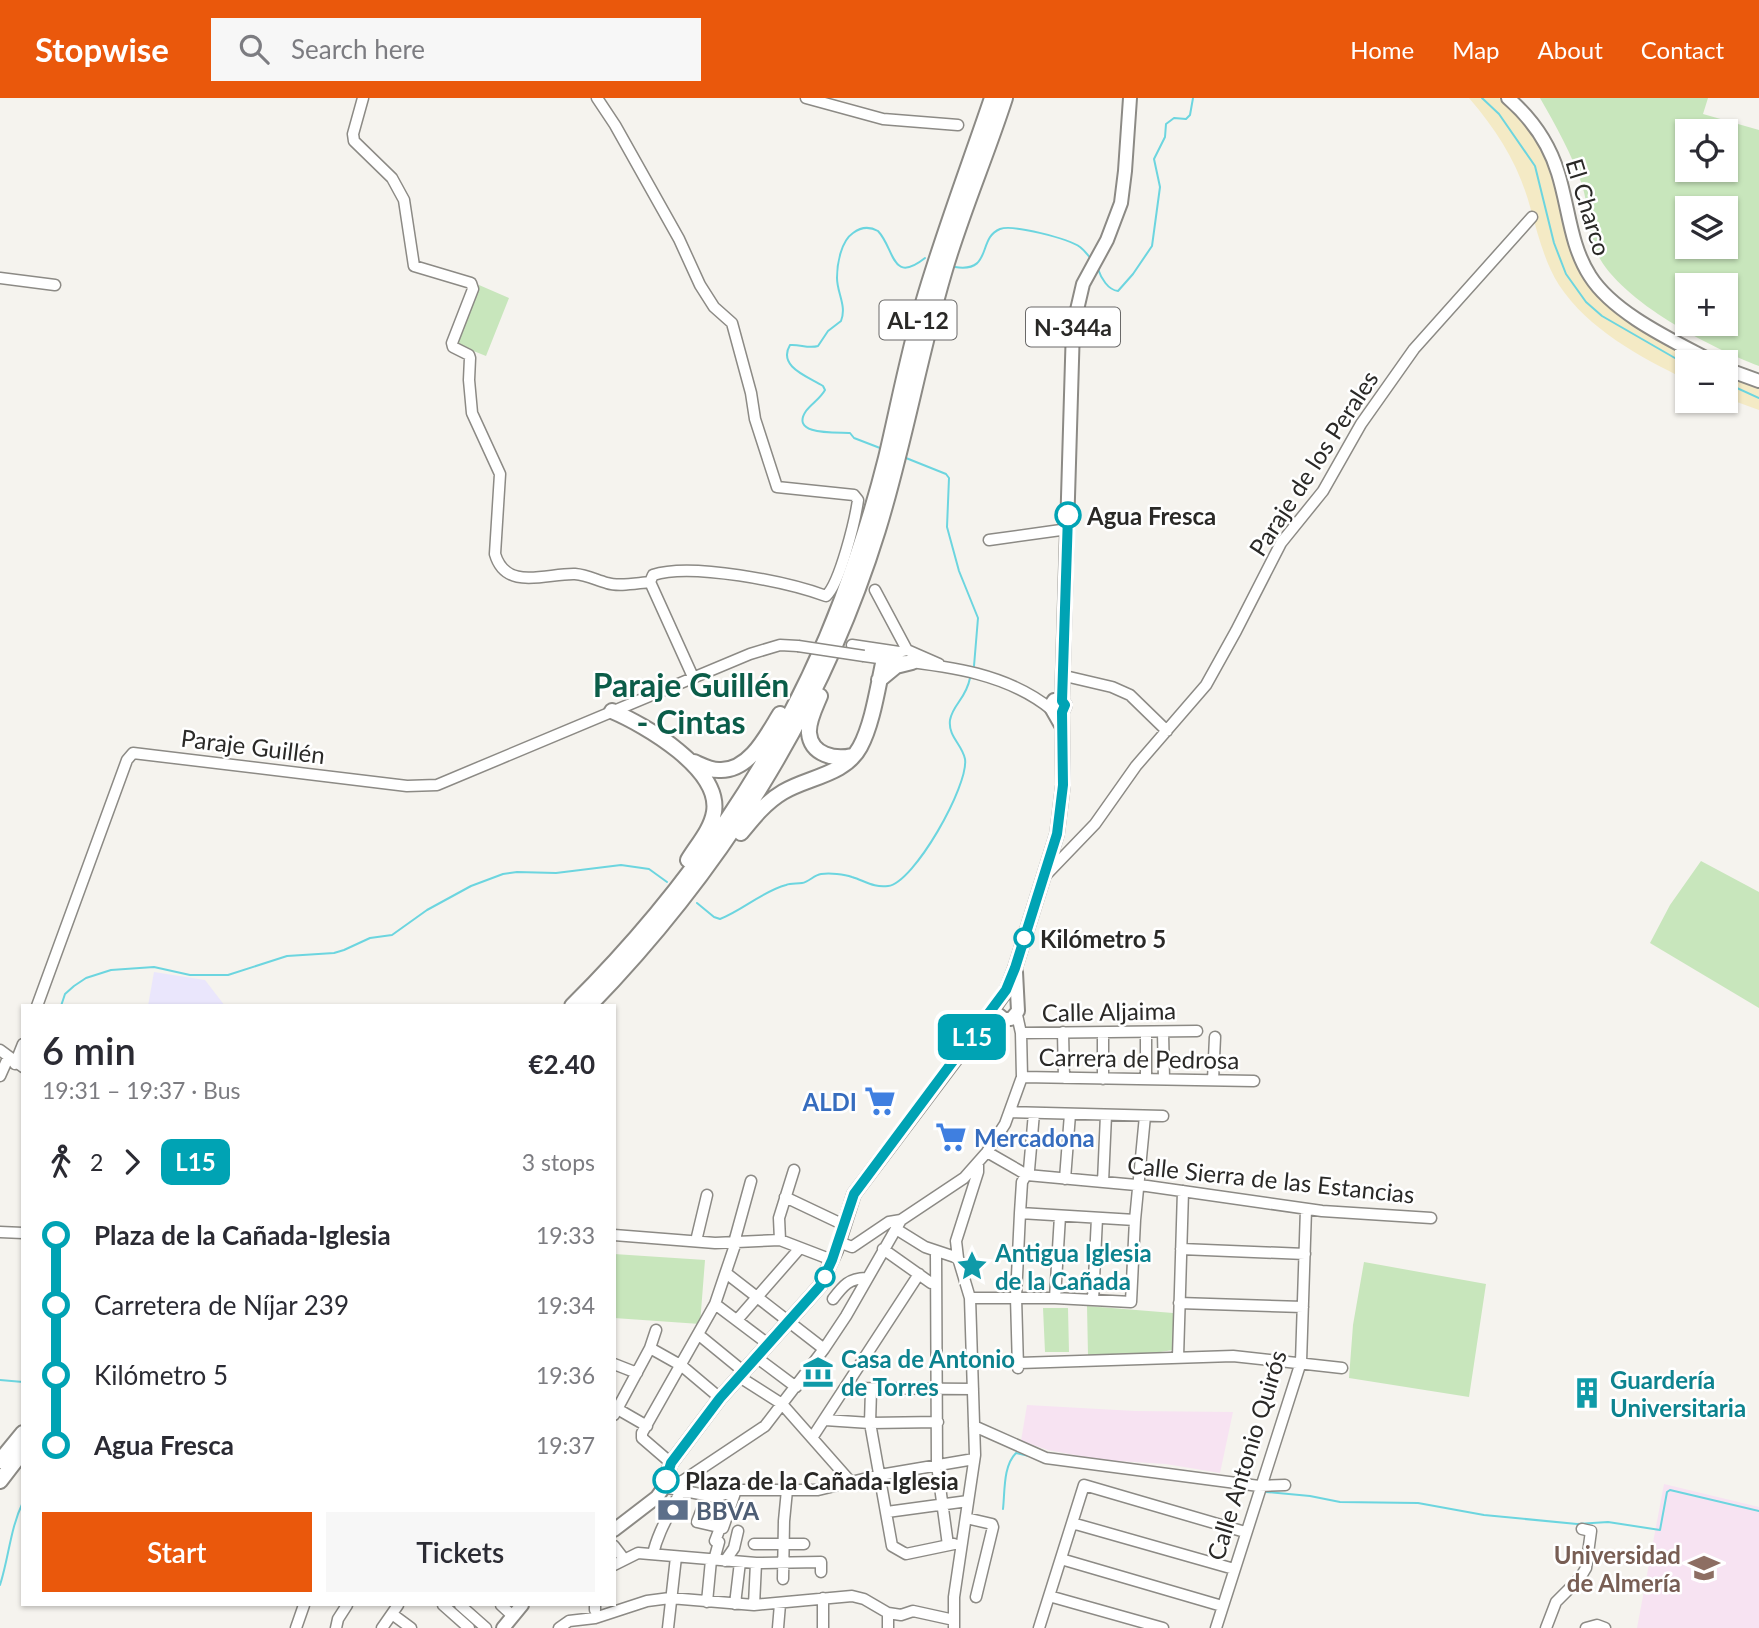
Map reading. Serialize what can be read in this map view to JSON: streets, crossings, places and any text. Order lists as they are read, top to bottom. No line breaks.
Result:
{"streets":{"highway":["AL-12"],"main road":["El Charco","N-344a"],"street":["Paraje de los Perales","Paraje Guillén","Calle Aljaima","Carrera de Pedrosa","Calle Sierra de las Estancias","Calle Antonio Quirós"]},"crossings":[["Calle Sierra de las Estancias","Calle Antonio Quirós"]],"districts":["Paraje Guillén - Cintas"],"places":{"other":["Agua Fresca","Kilómetro 5","Plaza de la Cañada-Iglesia"],"supermarket":["ALDI","Mercadona"],"place":["Antigua Iglesia de la Cañada"],"museum":["Casa de Antonio de Torres"],"building":["Guardería Universitaria"],"bank":["BBVA"],"school or university":["Universidad de Almería"]},"lines":["bus line L15"],"page":{"header":"Stopwise","search":"Search here","nav":["Home","Map","About","Contact"],"on_map":"L15","map_buttons":["+","−"],"heading":["6 min","19:31 – 19:37 · Bus","€2.40"],"legs":["2","L15","3 stops"],"list":[{"name":"Plaza de la Cañada-Iglesia","value":"19:33"},{"name":"Carretera de Níjar 239","value":"19:34"},{"name":"Kilómetro 5","value":"19:36"},{"name":"Agua Fresca","value":"19:37"}],"buttons":["Start","Tickets"]}}
